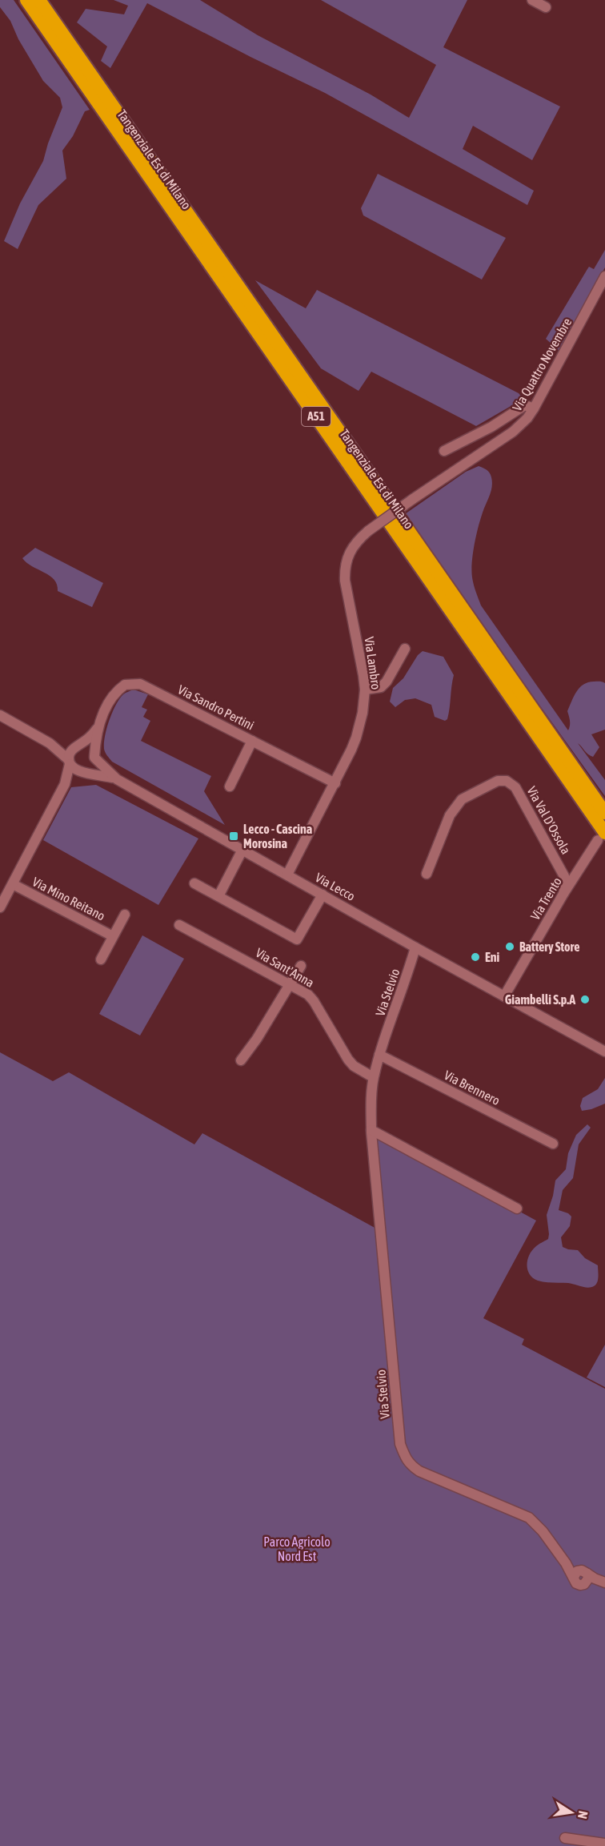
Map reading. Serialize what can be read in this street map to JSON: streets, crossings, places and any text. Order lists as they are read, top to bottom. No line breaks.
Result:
{"streets":{"highway":["Tangenziale Est di Milano","A51"],"street":["Via Quattro Novembre","Via Lambro","Via Sandro Pertini","Via Val D'Ossola","Via Lecco","Via Mino Reitano","Via Trento","Via Sant'Anna","Via Stelvio","Via Brennero"]},"crossings":[["Tangenziale Est di Milano","Via Trento"],["Via Quattro Novembre","Via Lambro"],["Via Lambro","Via Sandro Pertini"],["Via Lambro","Via Lecco"],["Via Val D'Ossola","Via Trento"],["Via Lecco","Via Mino Reitano"],["Via Lecco","Via Stelvio"],["Via Sant'Anna","Via Stelvio"],["Via Stelvio","Via Brennero"]],"parks":["Parco Agricolo Nord Est"],"places":{"transit":["Lecco - Cascina Morosina"],"other":["Battery Store","Eni","Giambelli S.p.A"]},"north":"right"}
